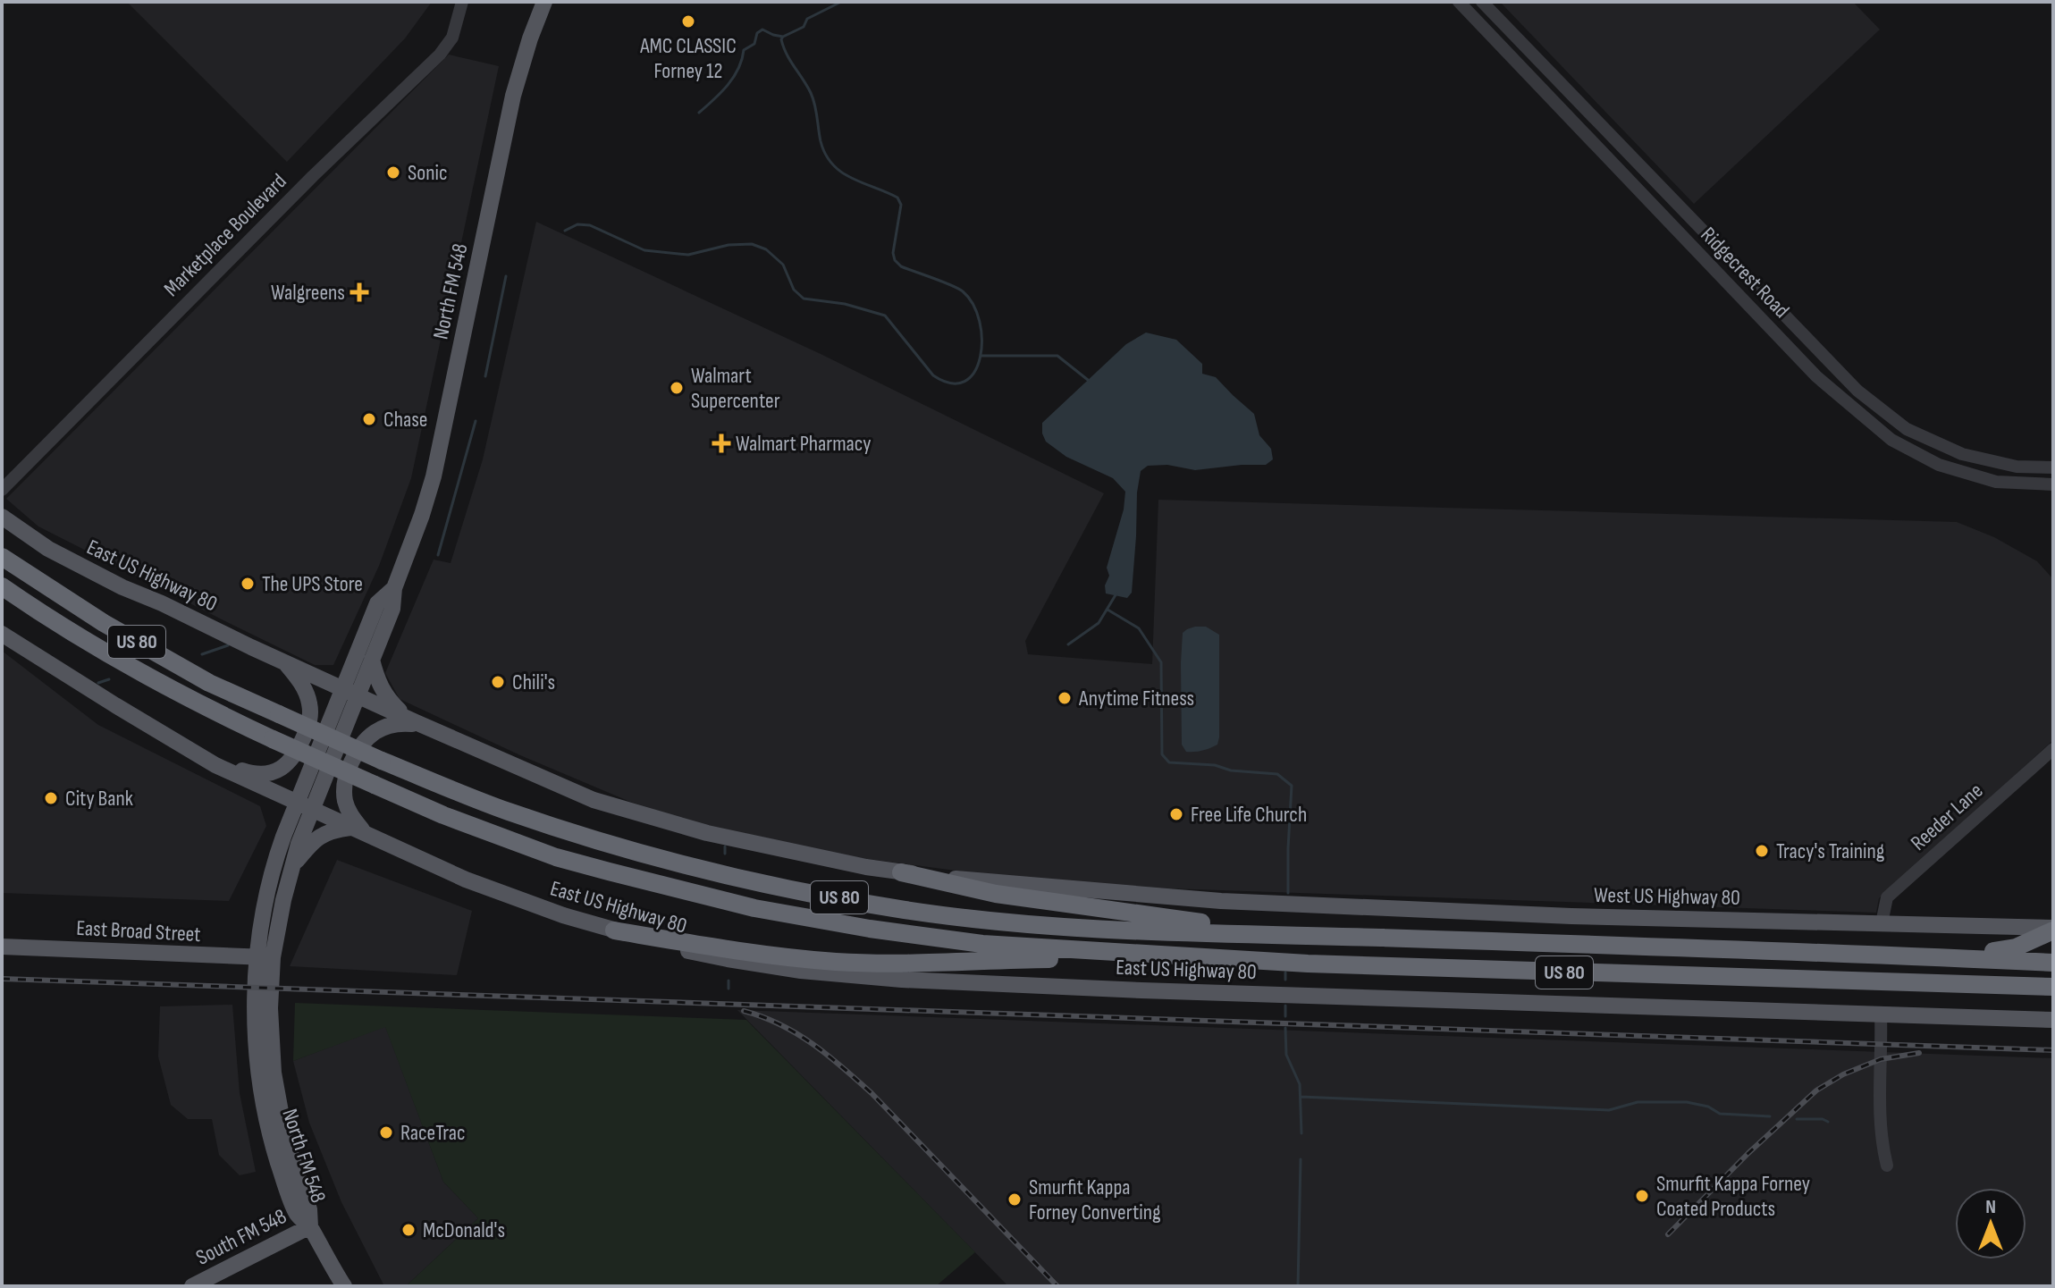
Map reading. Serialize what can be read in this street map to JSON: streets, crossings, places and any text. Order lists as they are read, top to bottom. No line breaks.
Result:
{"streets":{"highway":["US 80"],"main road":["North FM 548","East US Highway 80","West US Highway 80","East Broad Street","South FM 548"],"street":["Marketplace Boulevard","Ridgecrest Road","Reeder Lane"]},"crossings":[["North FM 548","East US Highway 80"],["North FM 548","East Broad Street"],["North FM 548","South FM 548"],["East US Highway 80","West US Highway 80"],["Reeder Lane","West US Highway 80"]],"places":{"other":["AMC CLASSIC Forney 12","Sonic","Walmart Supercenter","Chase","The UPS Store","Chili's","Anytime Fitness","City Bank","Free Life Church","Tracy's Training","RaceTrac","Smurfit Kappa Forney Coated Products","Smurfit Kappa Forney Converting","McDonald's"],"health":["Walgreens","Walmart Pharmacy"]},"north":"top"}
